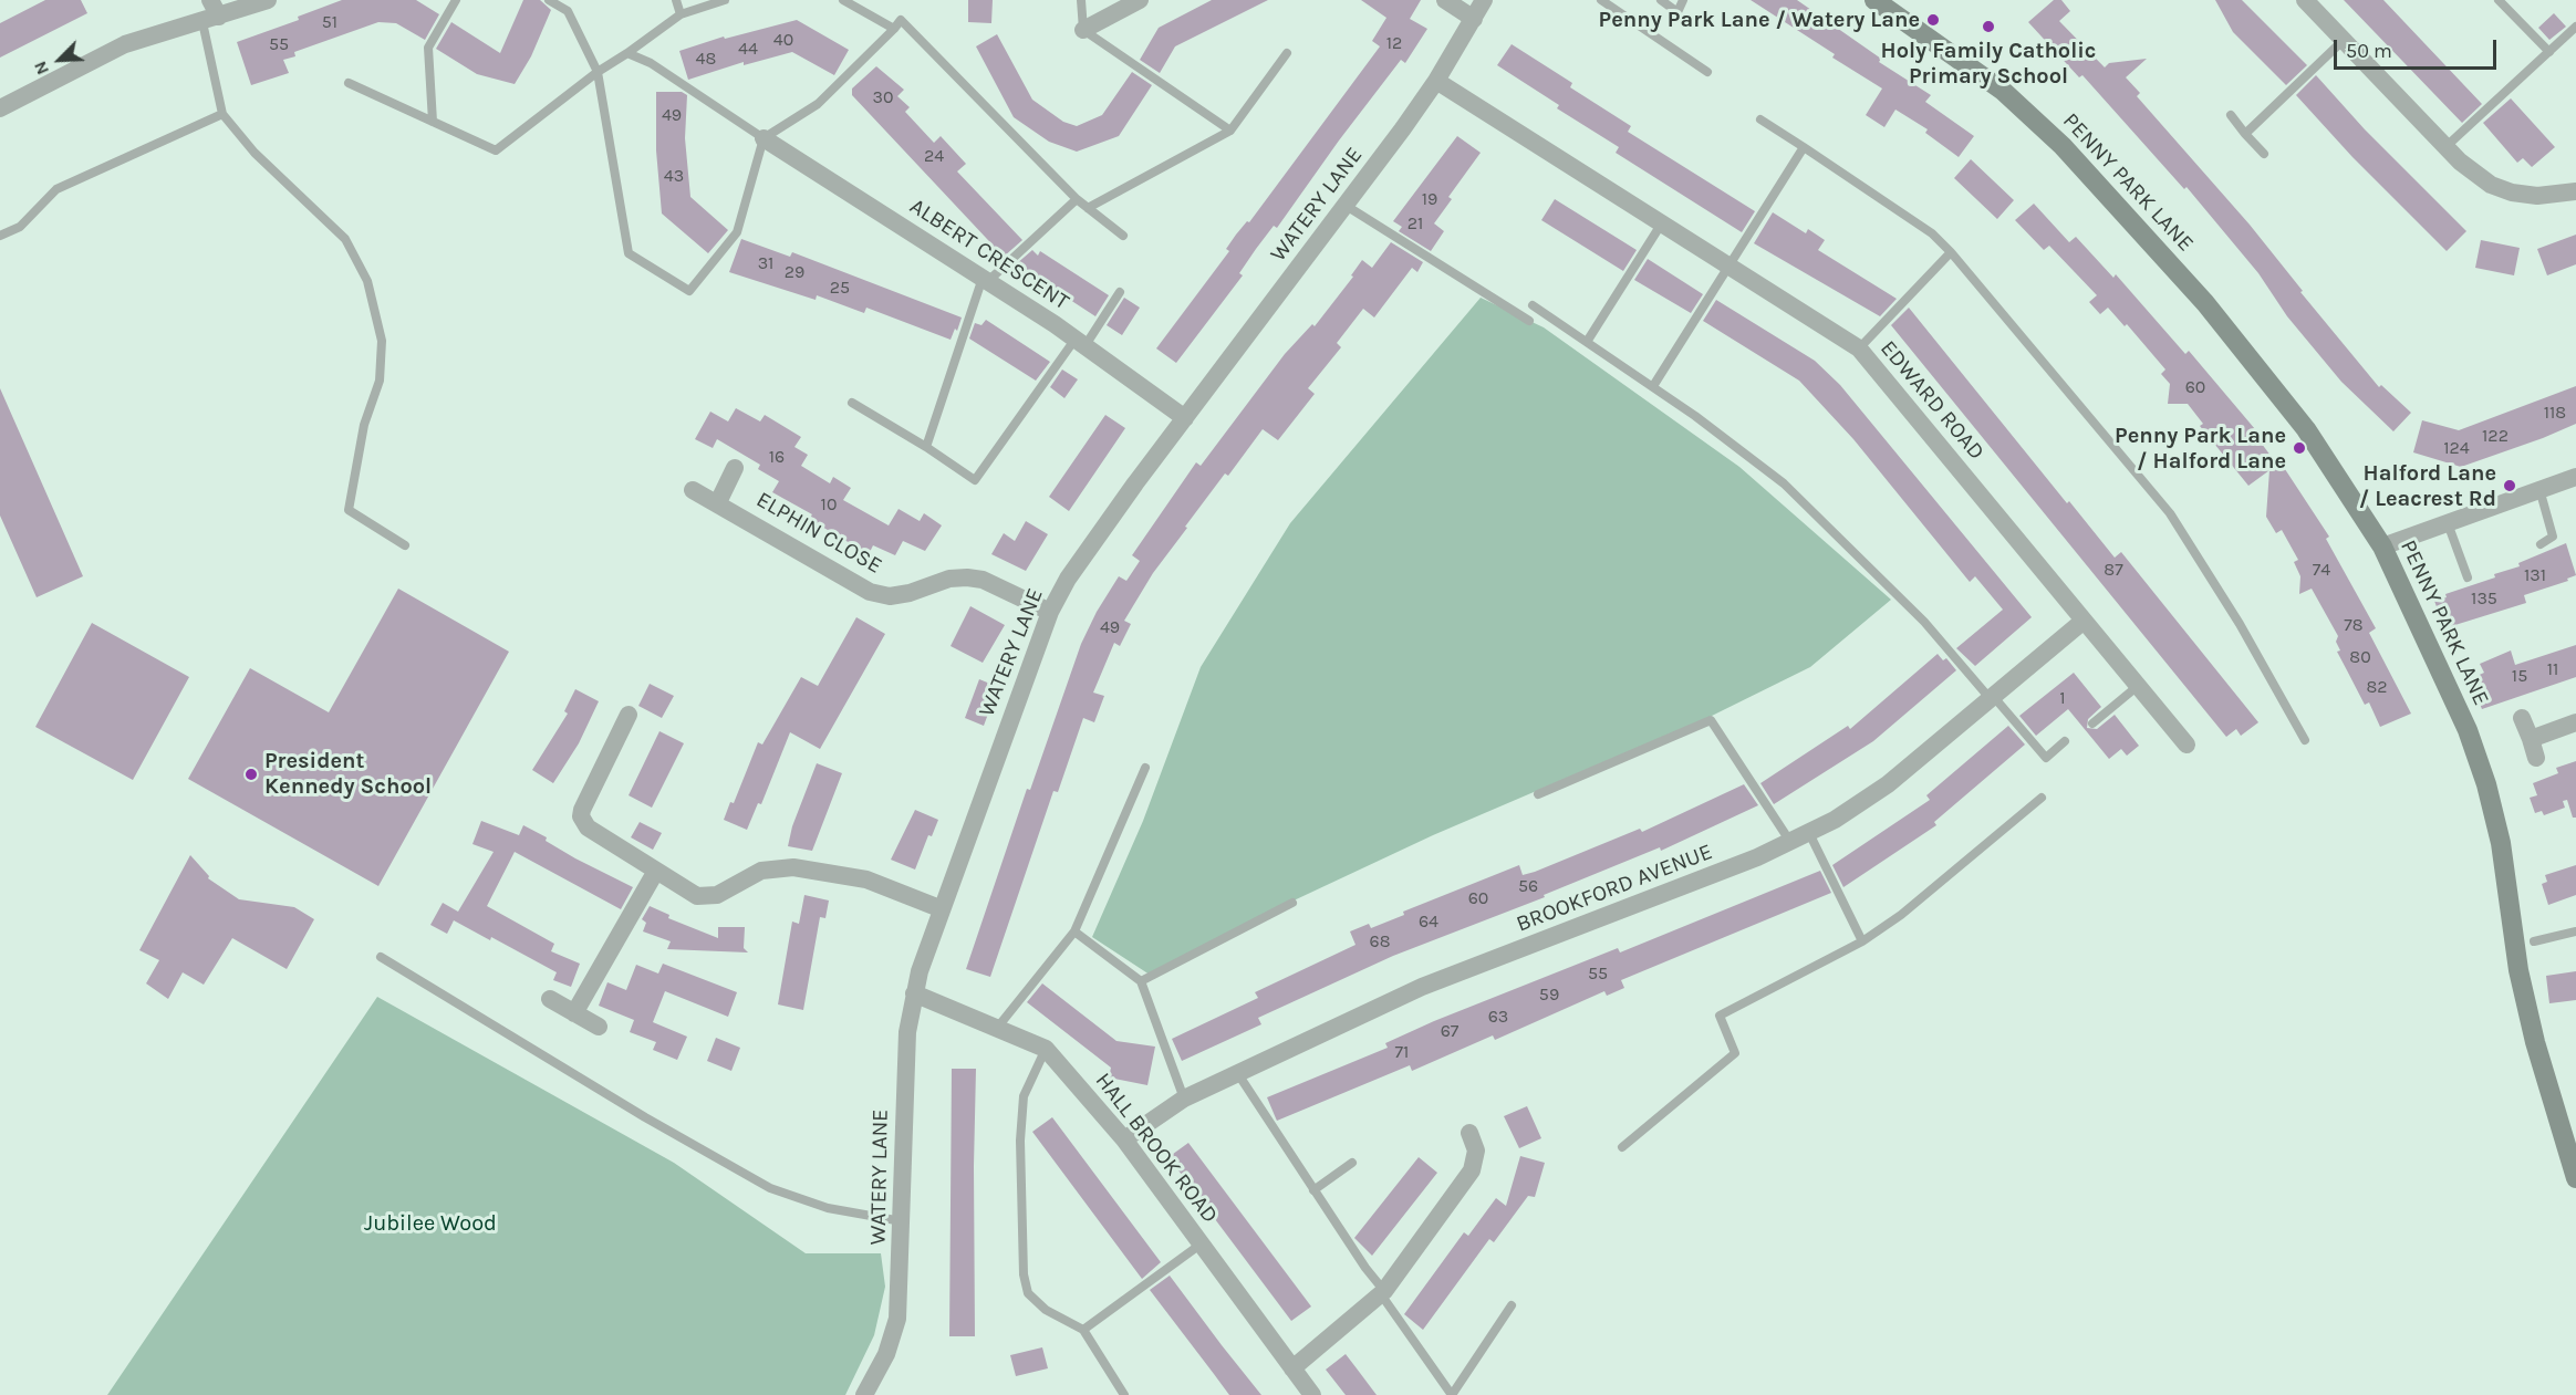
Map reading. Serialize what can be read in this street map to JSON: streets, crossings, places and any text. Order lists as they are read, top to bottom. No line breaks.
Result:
{"streets":{"street":["PENNY PARK LANE","WATERY LANE","ALBERT CRESCENT","EDWARD ROAD","ELPHIN CLOSE","BROOKFORD AVENUE","HALL BROOK ROAD"]},"crossings":[["WATERY LANE","ALBERT CRESCENT"],["WATERY LANE","EDWARD ROAD"],["WATERY LANE","ELPHIN CLOSE"],["WATERY LANE","HALL BROOK ROAD"],["EDWARD ROAD","BROOKFORD AVENUE"],["BROOKFORD AVENUE","HALL BROOK ROAD"]],"parks":["Jubilee Wood"],"places":["Penny Park Lane / Watery Lane","Holy Family Catholic Primary School","Penny Park Lane / Halford Lane","Halford Lane / Leacrest Rd","President Kennedy School"],"house_numbers":["51","40","12","55","44","48","30","49","24","43","19","21","31","29","25","60","118","122","124","16","10","87","74","131","135","78","49","80","11","15","82","1","56","60","64","68","55","59","63","67","71"],"scale_bar":"50 m","north":"bottom left"}
